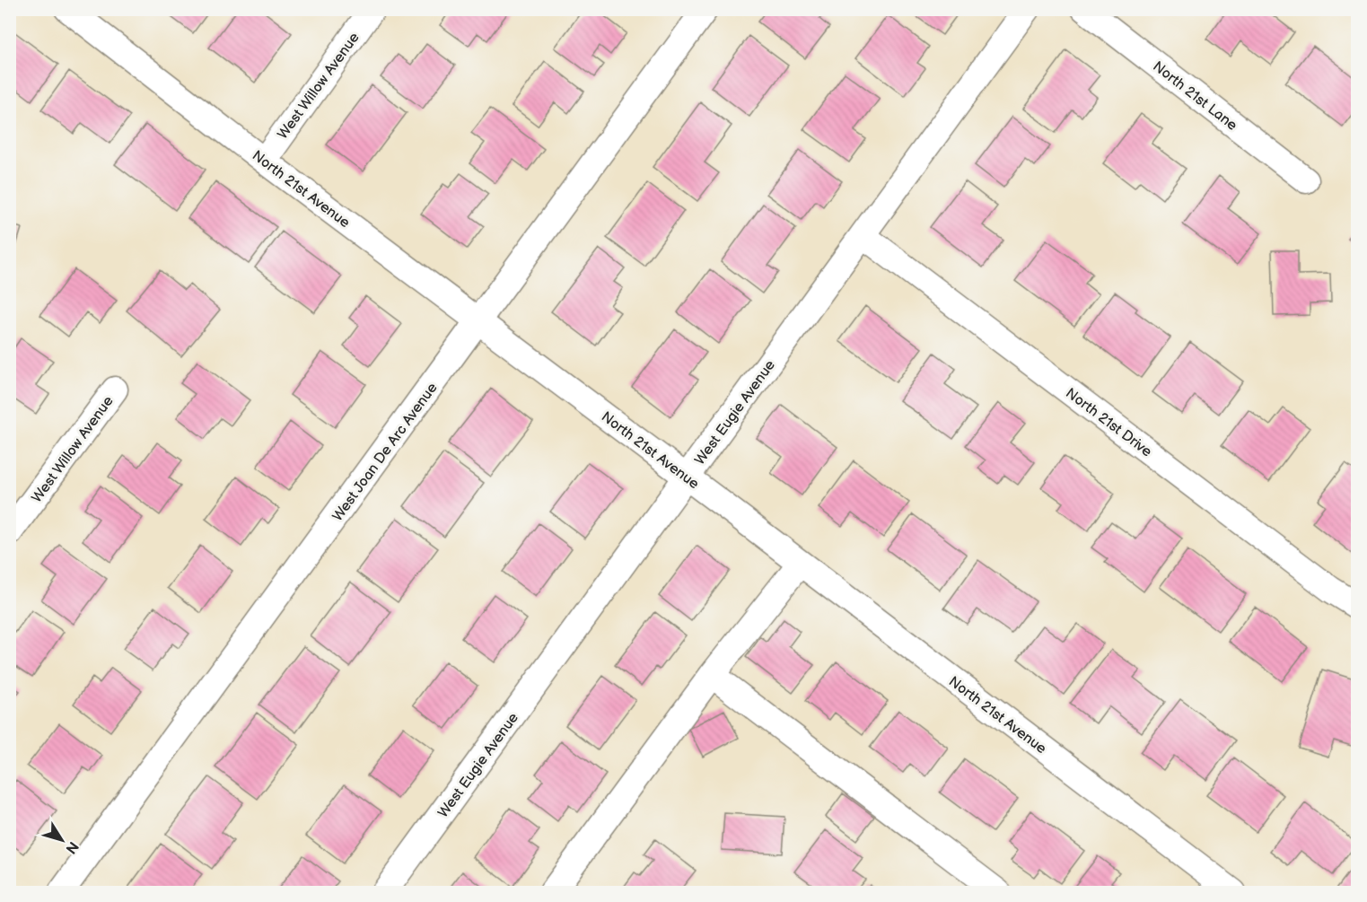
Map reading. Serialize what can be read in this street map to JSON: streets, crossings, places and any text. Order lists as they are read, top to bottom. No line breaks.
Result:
{"streets":{"street":["West Willow Avenue","North 21st Lane","North 21st Avenue","West Eugie Avenue","North 21st Drive","West Joan De Arc Avenue"]},"crossings":[["West Willow Avenue","North 21st Avenue"],["North 21st Avenue","West Eugie Avenue"],["North 21st Avenue","West Joan De Arc Avenue"],["West Eugie Avenue","North 21st Drive"]],"north":"bottom right"}
